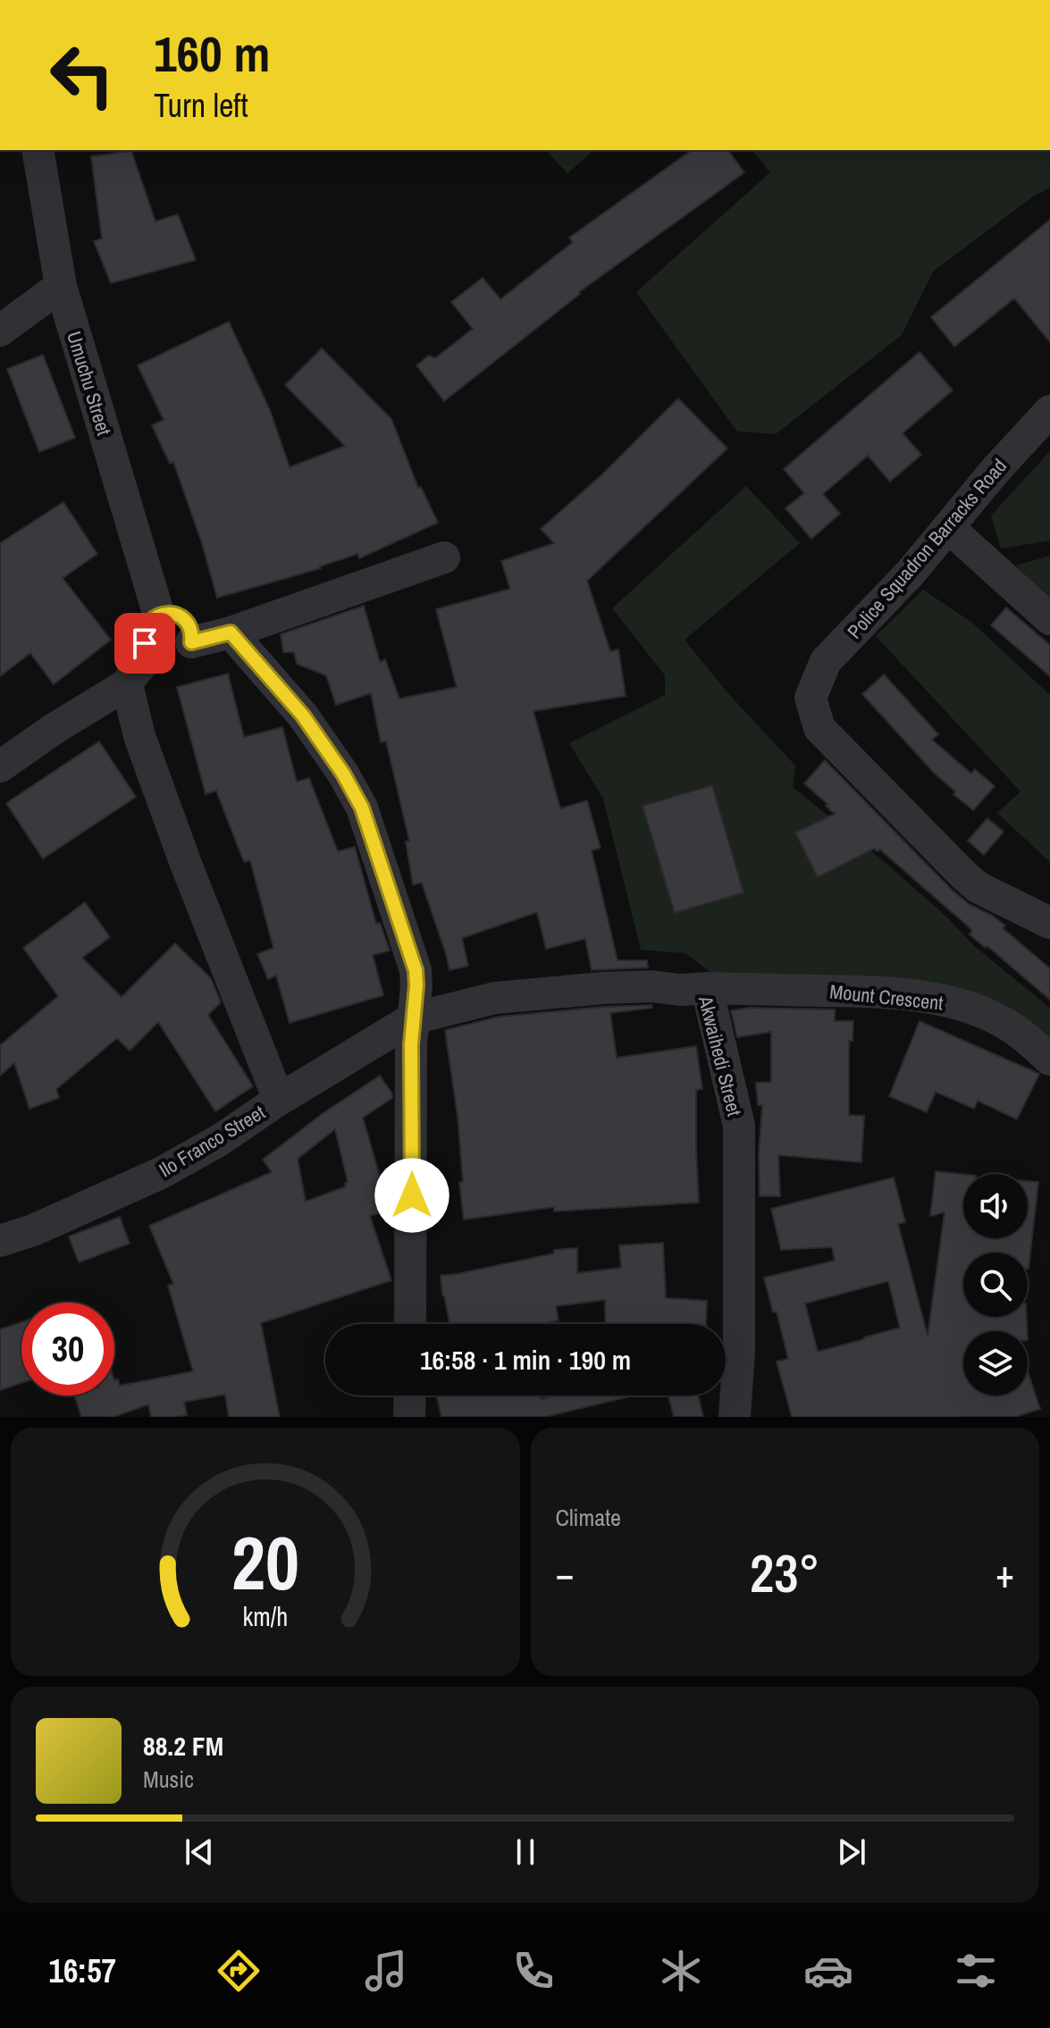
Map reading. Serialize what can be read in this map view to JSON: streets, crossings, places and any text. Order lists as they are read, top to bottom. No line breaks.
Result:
{"streets":{"street":["Umuchu Street","Police Squadron Barracks Road","Mount Crescent","Akwaihedi Street","Ilo Franco Street"]},"crossings":[["Mount Crescent","Akwaihedi Street"],["Akwaihedi Street","Ilo Franco Street"]],"page":{"turn":["160 m","Turn left"],"limit":"30","trip":"16:58 · 1 min · 190 m","tile":"Climate","heat":["−","23°","+"],"song":["88.2 FM","Music"],"tabs":"16:57","gauge":["20","km/h"]}}
